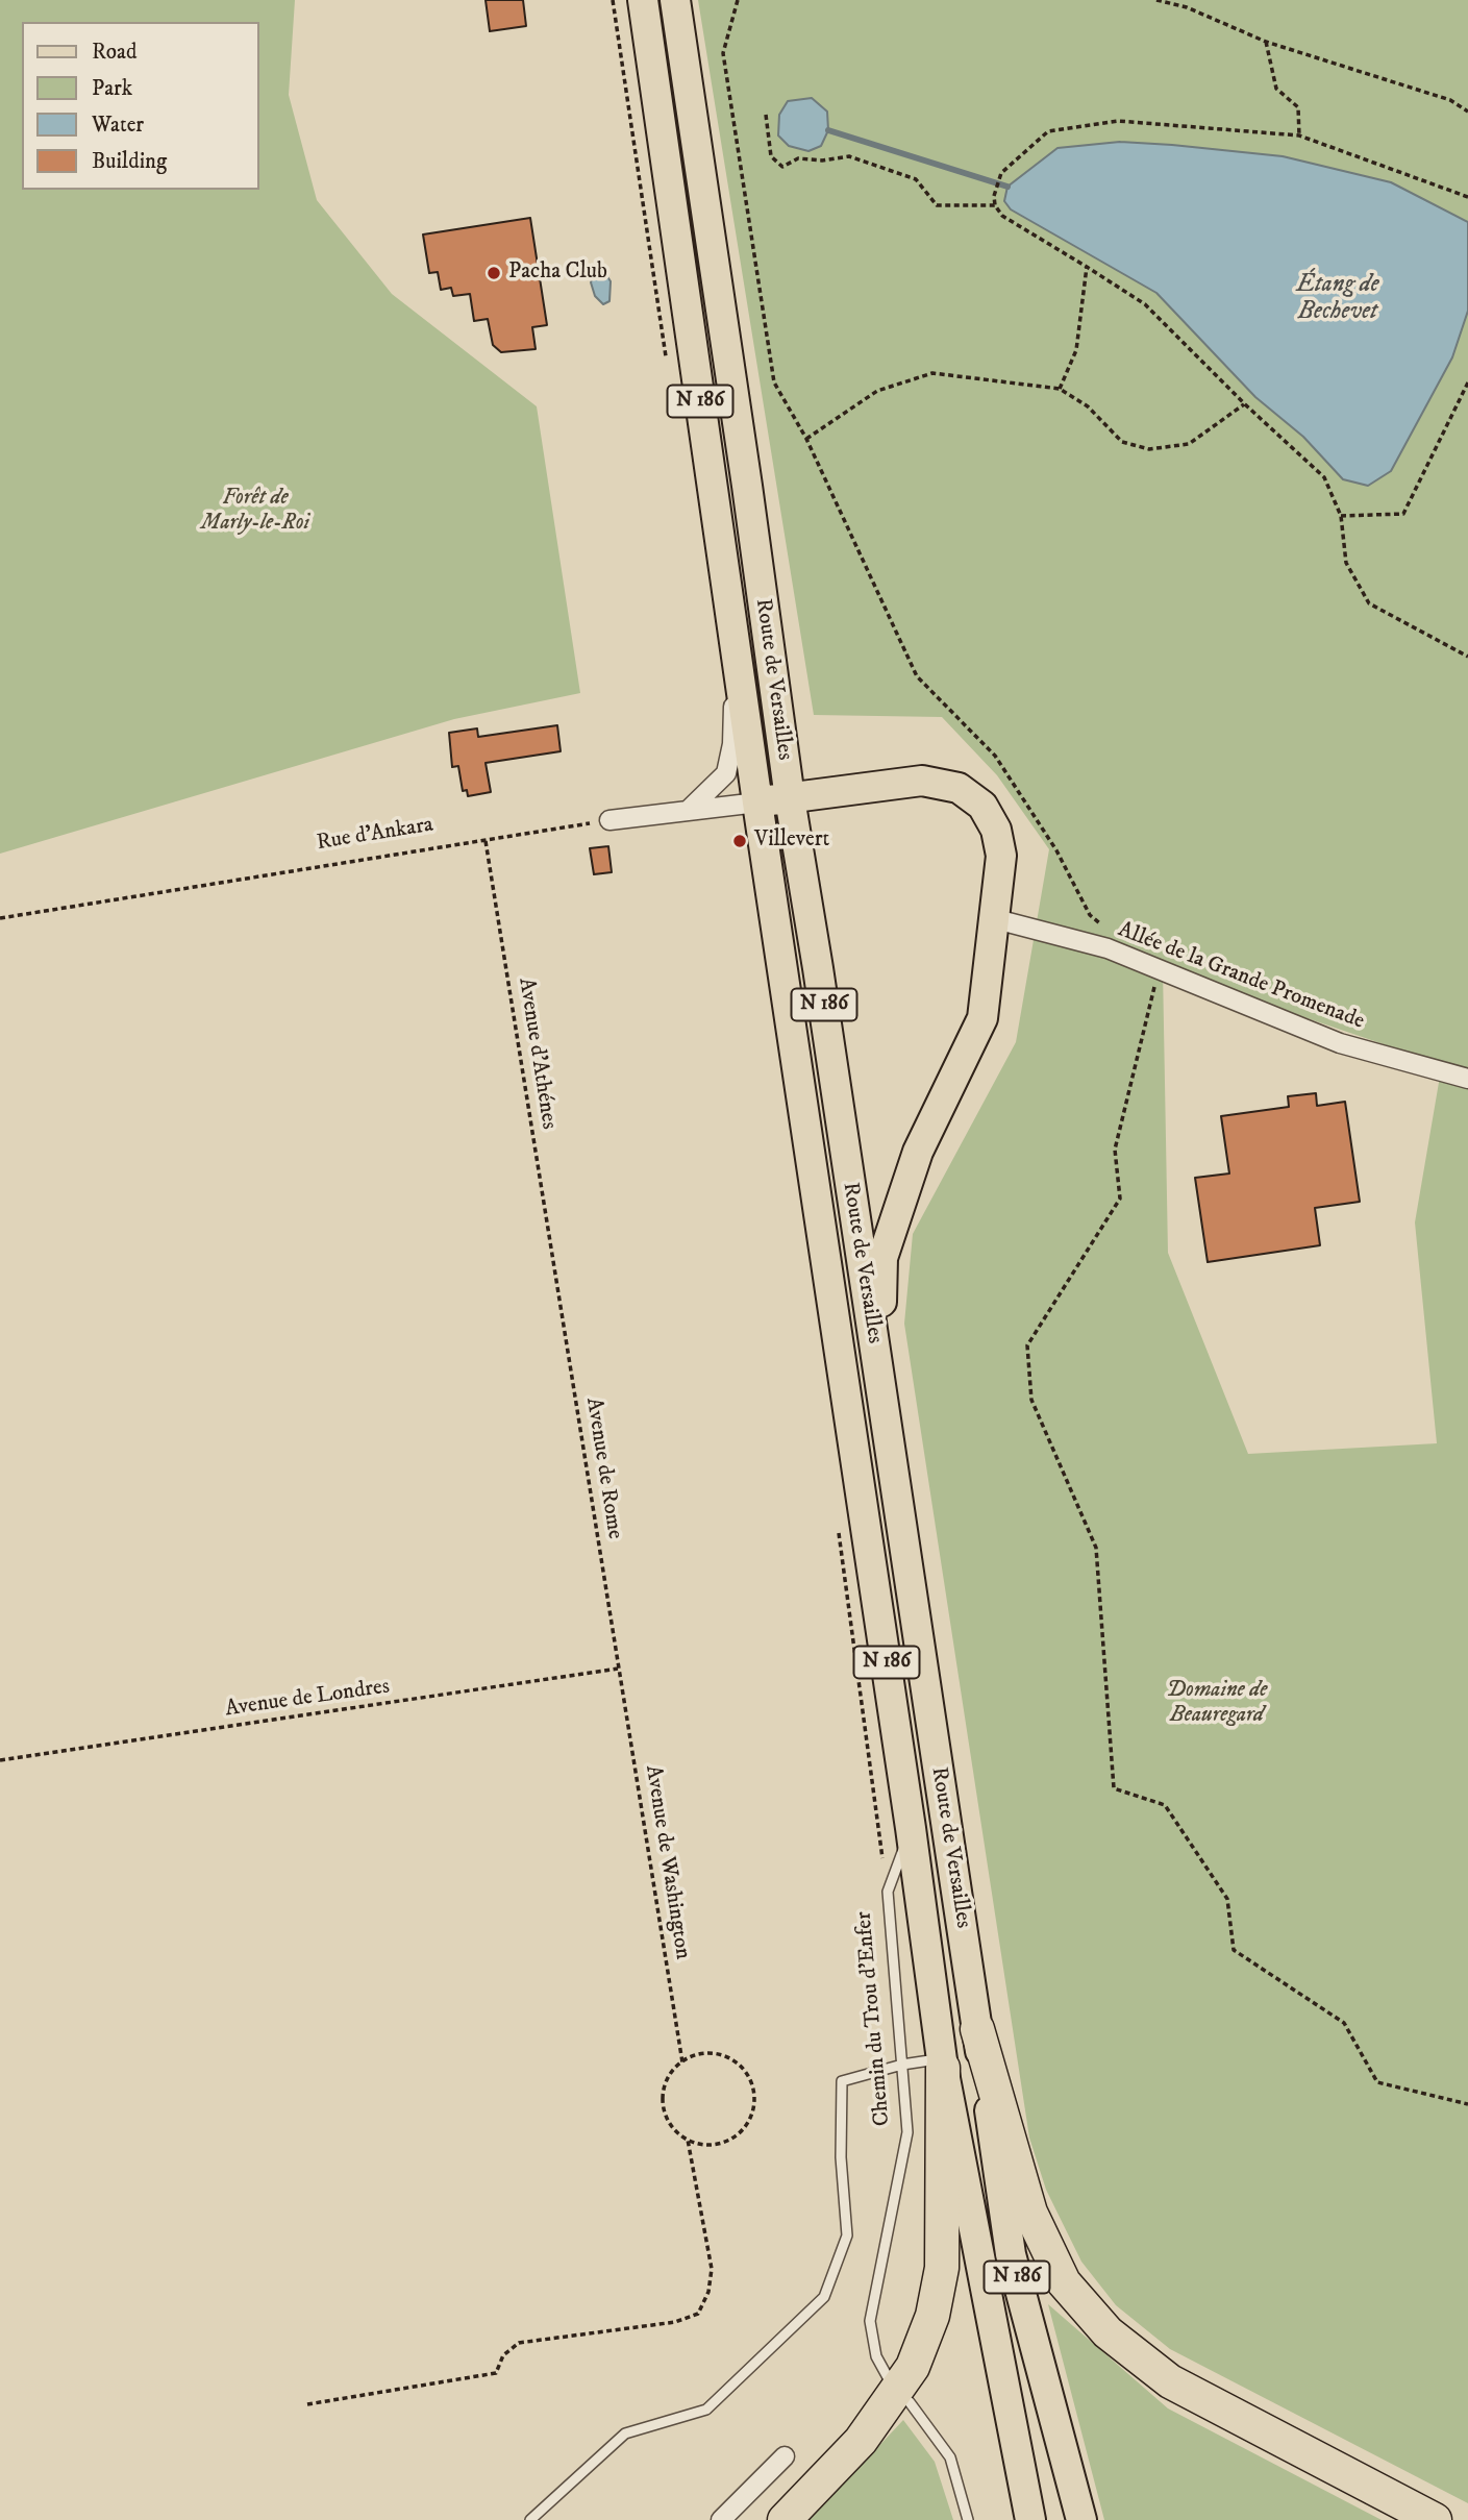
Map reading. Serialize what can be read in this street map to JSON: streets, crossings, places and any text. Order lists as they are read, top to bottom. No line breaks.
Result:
{"streets":{"main road":["N 186","Route de Versailles"],"street":["Allée de la Grande Promenade"],"lane":["Chemin du Trou d'Enfer"],"path":["Rue d'Ankara","Avenue d'Athénes","Avenue de Rome","Avenue de Londres","Avenue de Washington"]},"crossings":[["Route de Versailles","Chemin du Trou d'Enfer"],["Rue d'Ankara","Avenue d'Athénes"],["Avenue d'Athénes","Avenue de Rome"],["Avenue de Rome","Avenue de Londres"],["Avenue de Rome","Avenue de Washington"],["Avenue de Londres","Avenue de Washington"]],"water":["Étang de Bechevet"],"parks":["Forêt de Marly-le-Roi","Domaine de Beauregard"],"places":["Pacha Club","Villevert"],"legend":["Road","Park","Water","Building"]}
